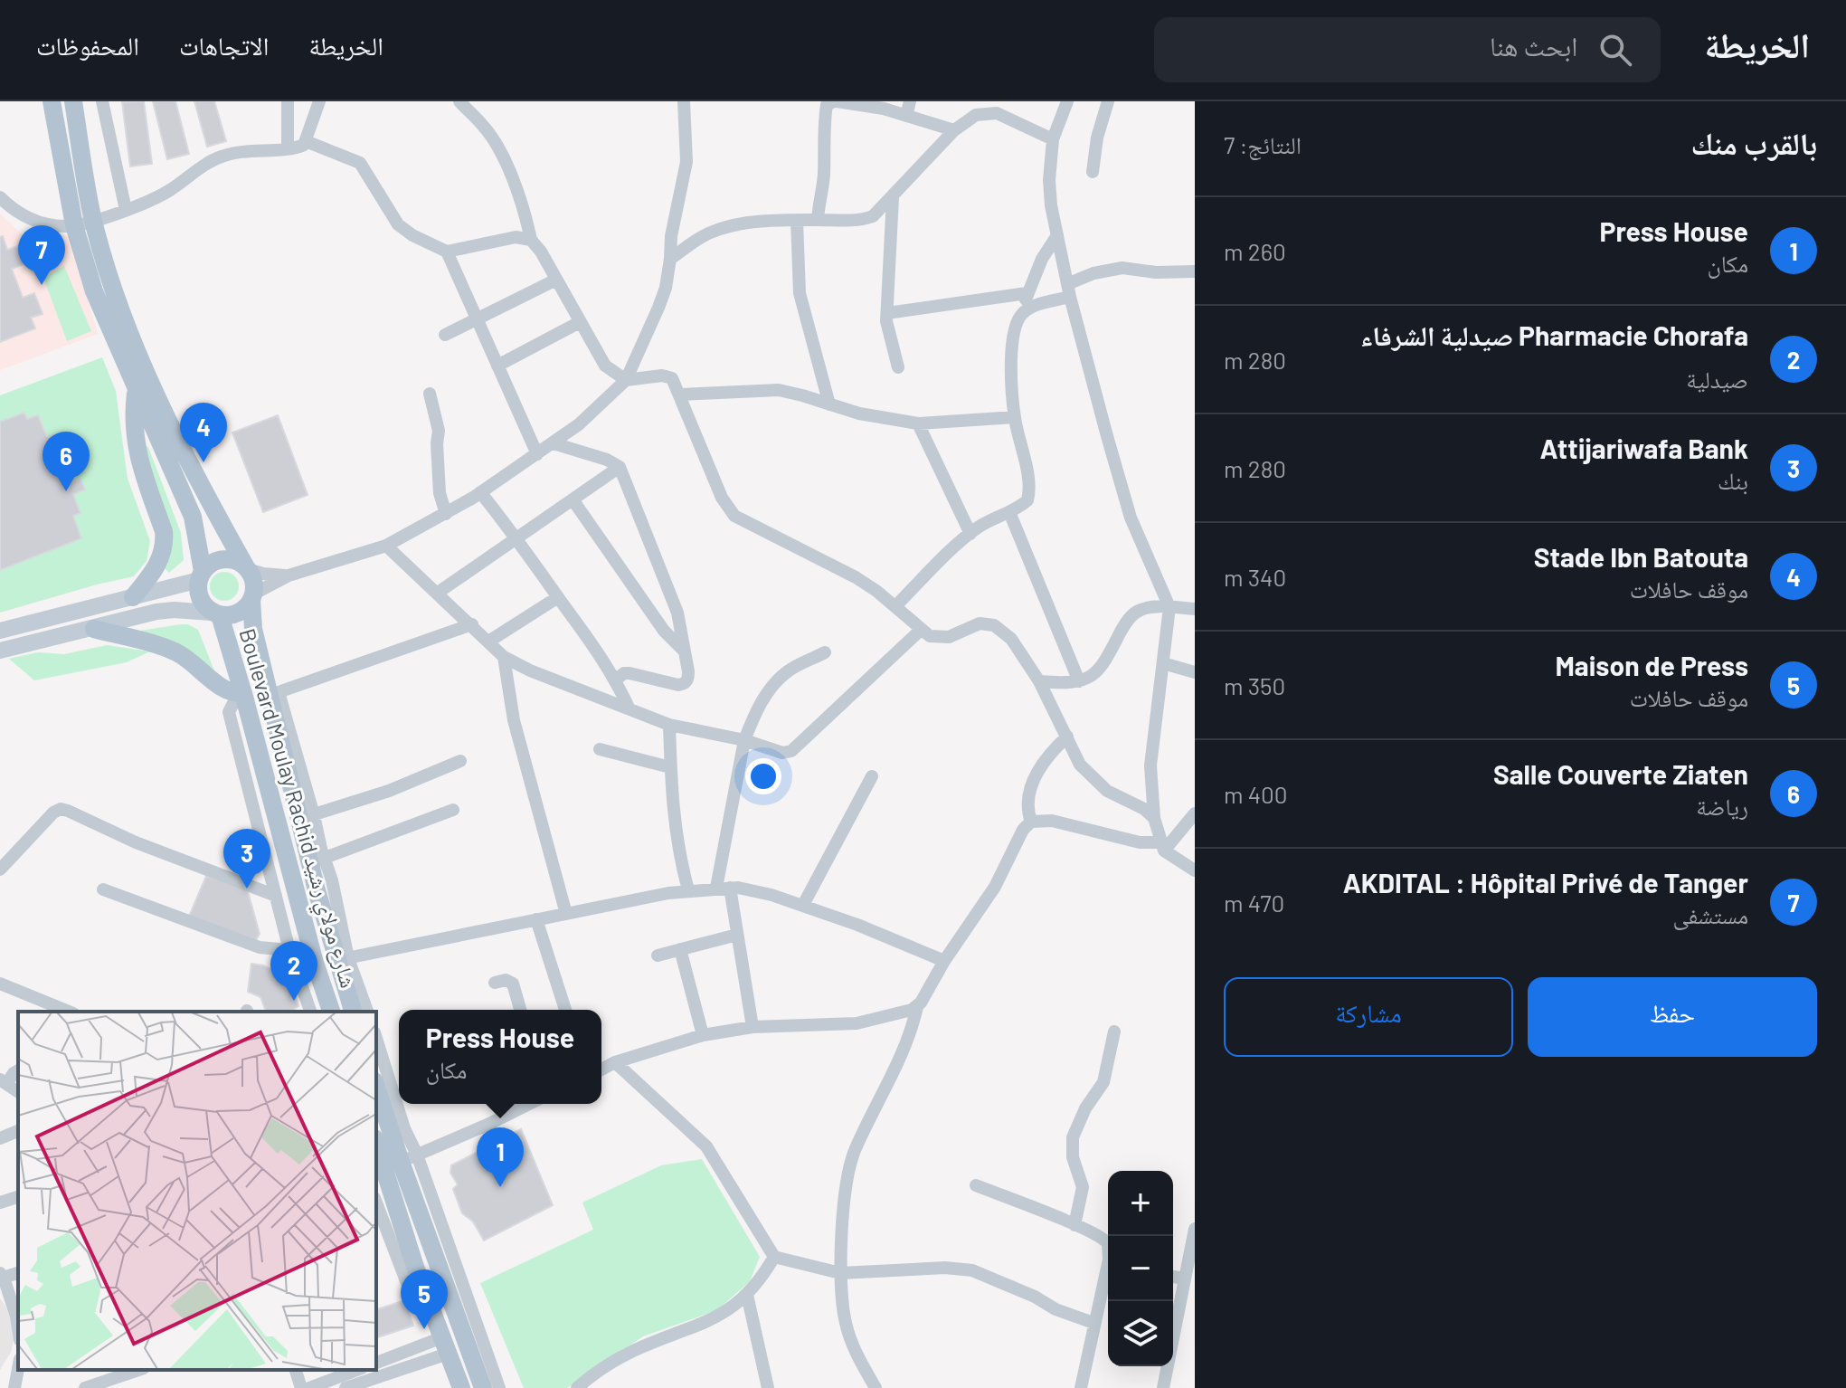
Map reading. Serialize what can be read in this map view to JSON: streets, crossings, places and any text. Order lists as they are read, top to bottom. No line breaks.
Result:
{"streets":{"main road":["Boulevard Moulay Rachid شارع مولاي رشيد"]},"page":{"header":"الخريطة","search":"ابحث هنا","nav":["الخريطة","الاتجاهات","المحفوظات"],"heading":["بالقرب منك","النتائج: 7"],"list":[{"mark":"1","name":"Press House","note":"مكان","value":"260 m"},{"mark":"2","name":"Pharmacie Chorafa صيدلية الشرفاء","note":"صيدلية","value":"280 m"},{"mark":"3","name":"Attijariwafa Bank","note":"بنك","value":"280 m"},{"mark":"4","name":"Stade Ibn Batouta","note":"موقف حافلات","value":"340 m"},{"mark":"5","name":"Maison de Press","note":"موقف حافلات","value":"350 m"},{"mark":"6","name":"Salle Couverte Ziaten","note":"رياضة","value":"400 m"},{"mark":"7","name":"AKDITAL : Hôpital Privé de Tanger","note":"مستشفى","value":"470 m"}],"pins":["7","4","6","3","2","1","5"],"buttons":["حفظ","مشاركة"],"popup":["Press House","مكان"],"map_buttons":["+","−"]}}
